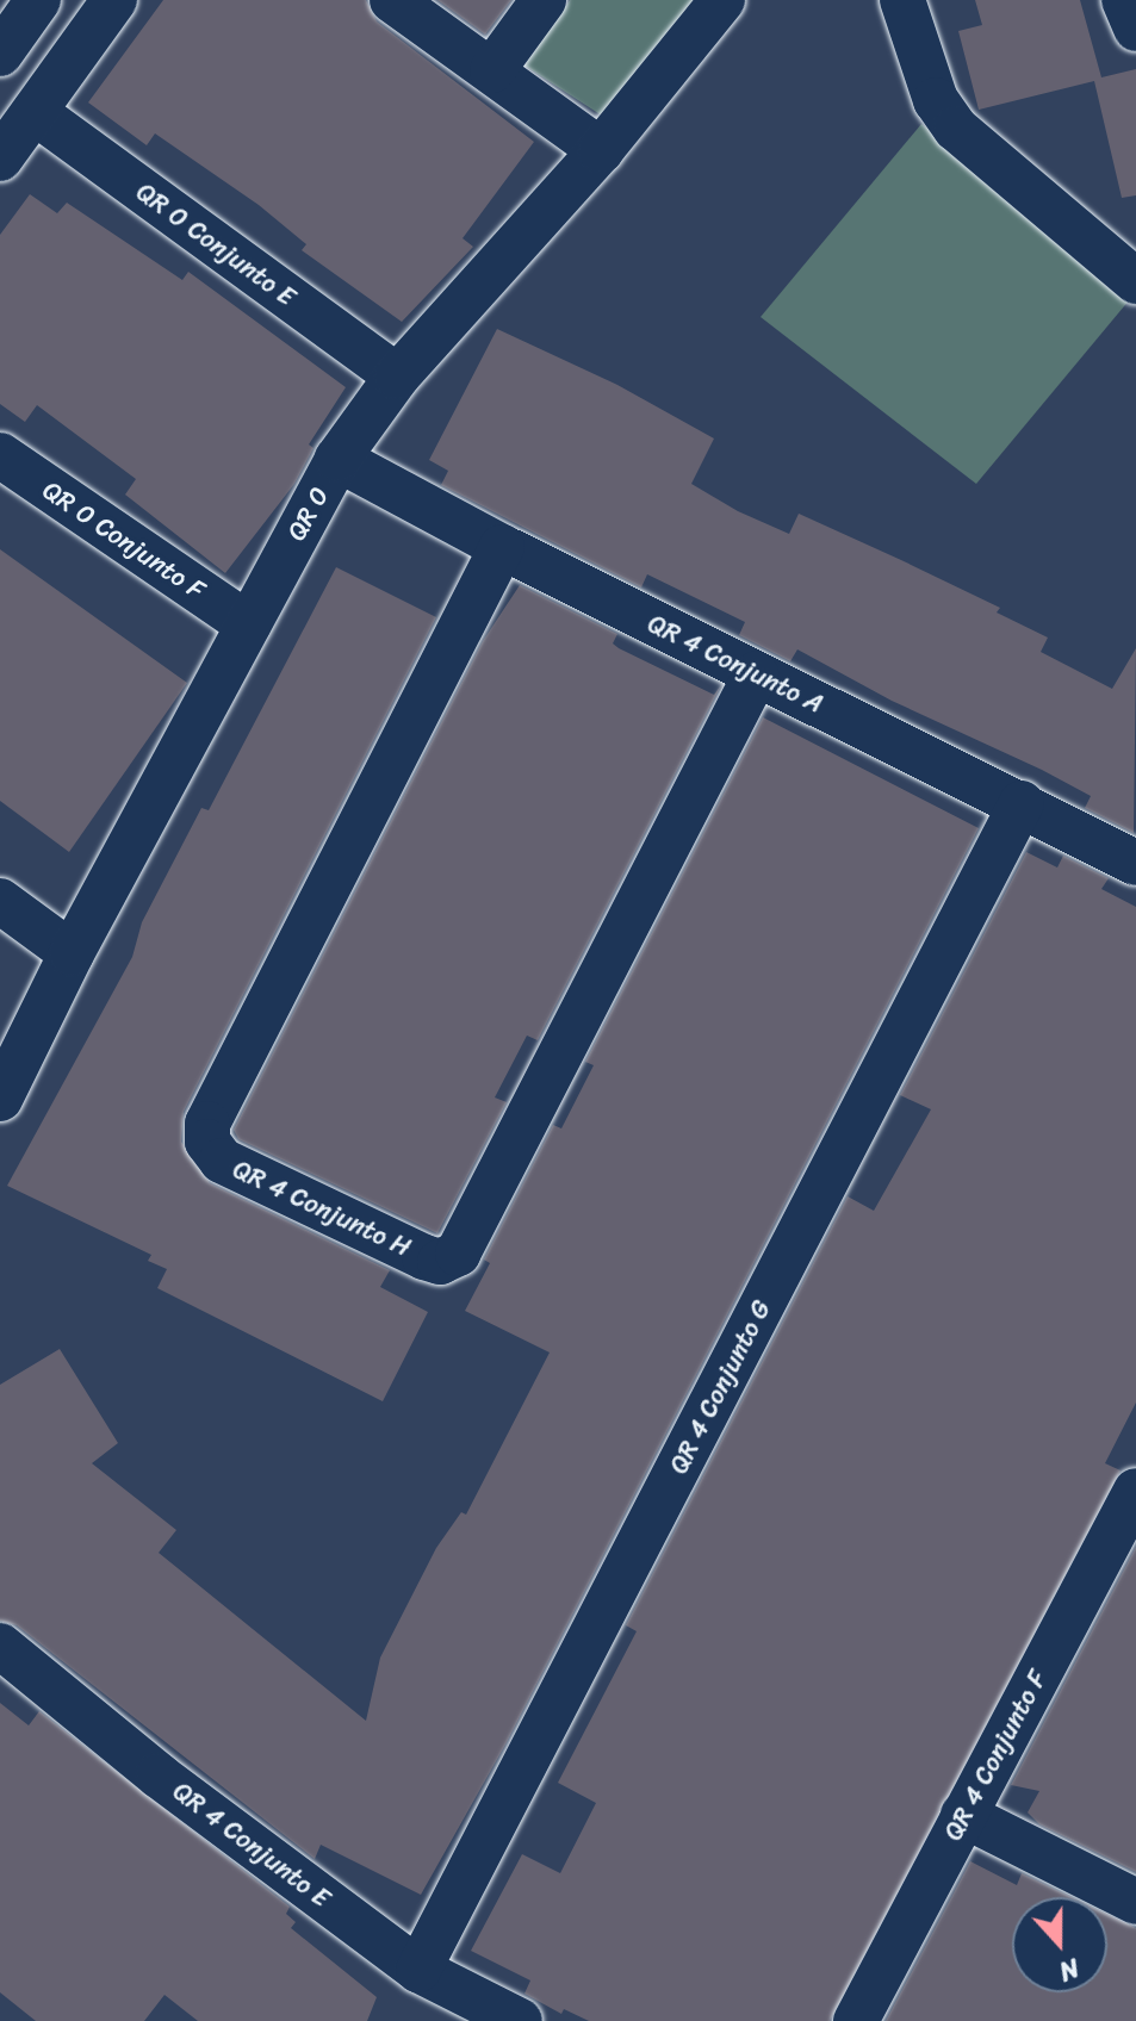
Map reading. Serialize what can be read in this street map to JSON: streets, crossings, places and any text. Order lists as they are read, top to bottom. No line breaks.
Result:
{"streets":{"street":["QR 0 Conjunto E","QR 0","QR 0 Conjunto F","QR 4 Conjunto A","QR 4 Conjunto H","QR 4 Conjunto G","QR 4 Conjunto F","QR 4 Conjunto E"]},"crossings":[["QR 0 Conjunto E","QR 0"],["QR 0","QR 0 Conjunto F"],["QR 0","QR 4 Conjunto A"],["QR 4 Conjunto A","QR 4 Conjunto H"],["QR 4 Conjunto A","QR 4 Conjunto G"],["QR 4 Conjunto G","QR 4 Conjunto E"]],"north":"bottom"}
